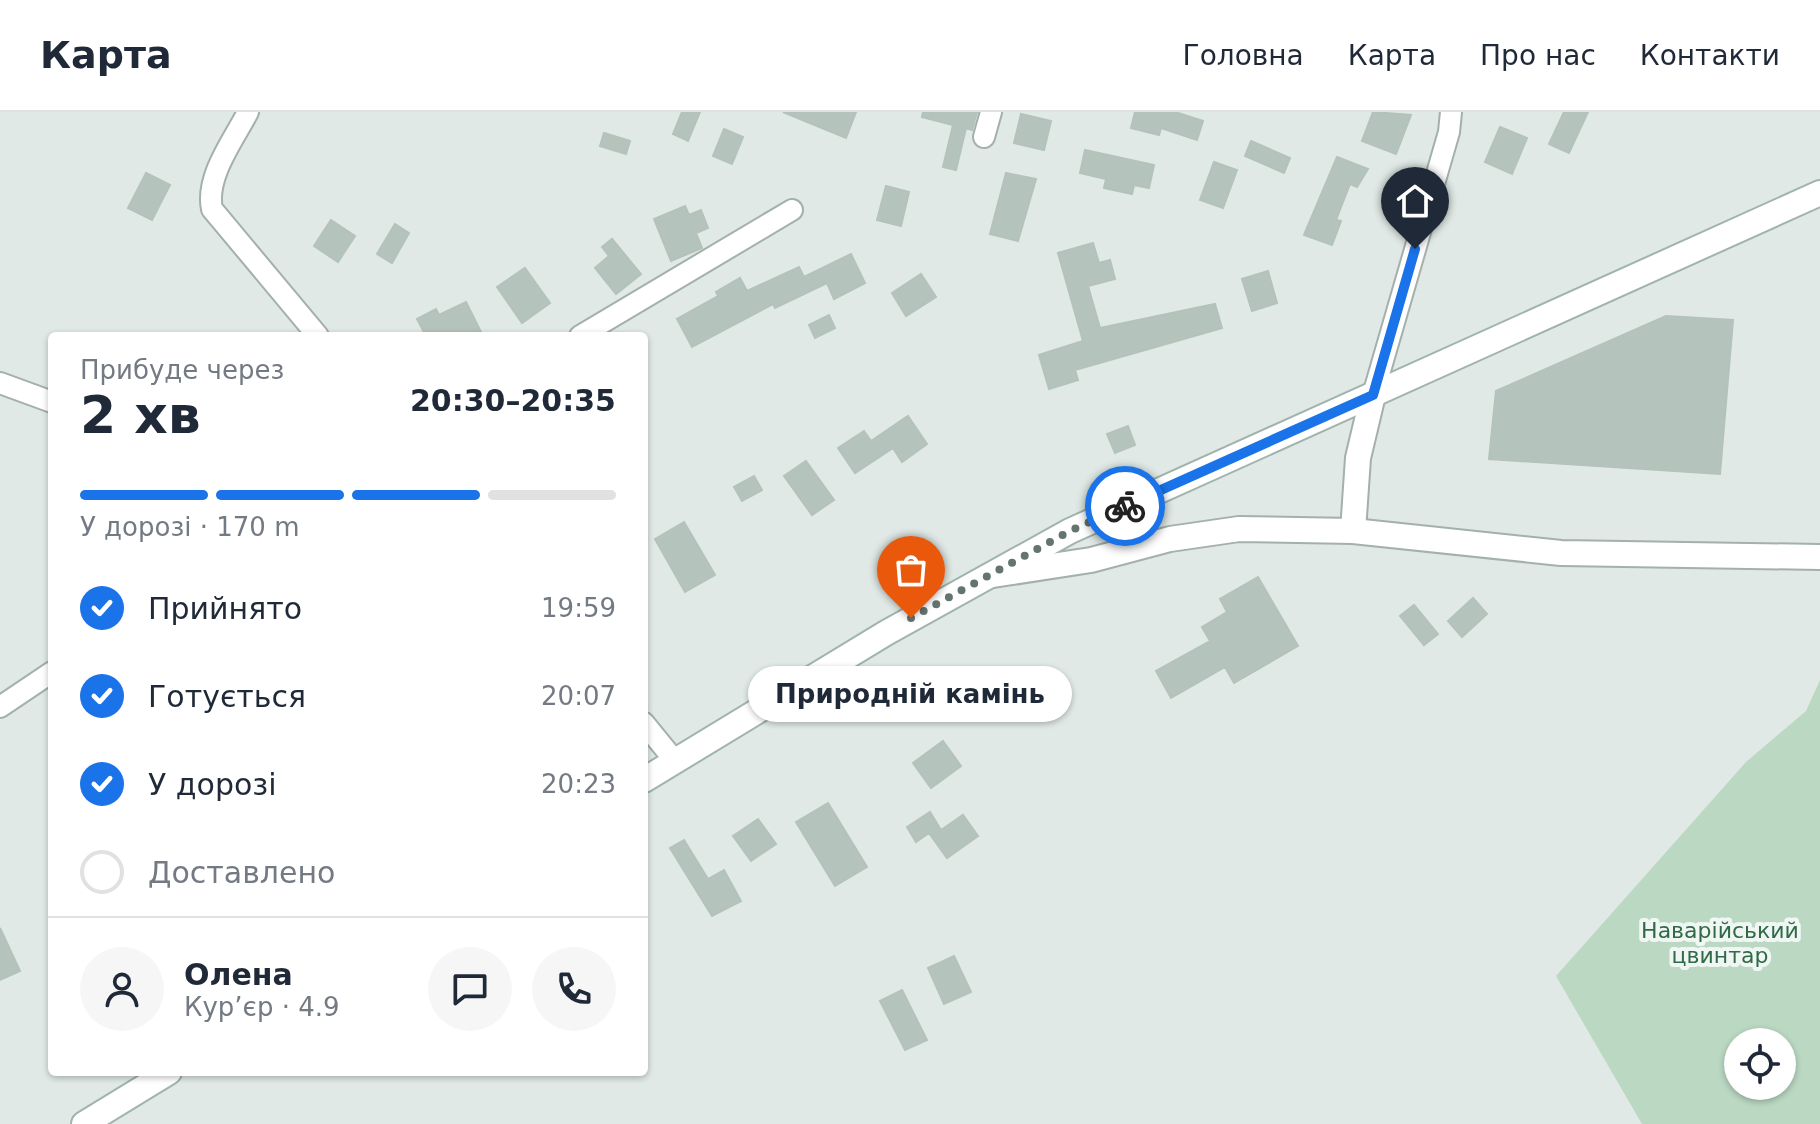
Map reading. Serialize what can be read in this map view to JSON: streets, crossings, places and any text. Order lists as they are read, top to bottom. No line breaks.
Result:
{"parks":["Наварійський цвинтар"],"places":["Природній камінь"],"page":{"header":"Карта","nav":["Головна","Карта","Про нас","Контакти"],"heading":["2 хв","Прибуде через","20:30–20:35"],"panel":["Олена","Кур’єр · 4.9"],"bar":"У дорозі · 170 m","list":[["Прийнято","19:59"],["Готується","20:07"],["У дорозі","20:23"],"Доставлено"],"bubble":"Природній камінь"}}
